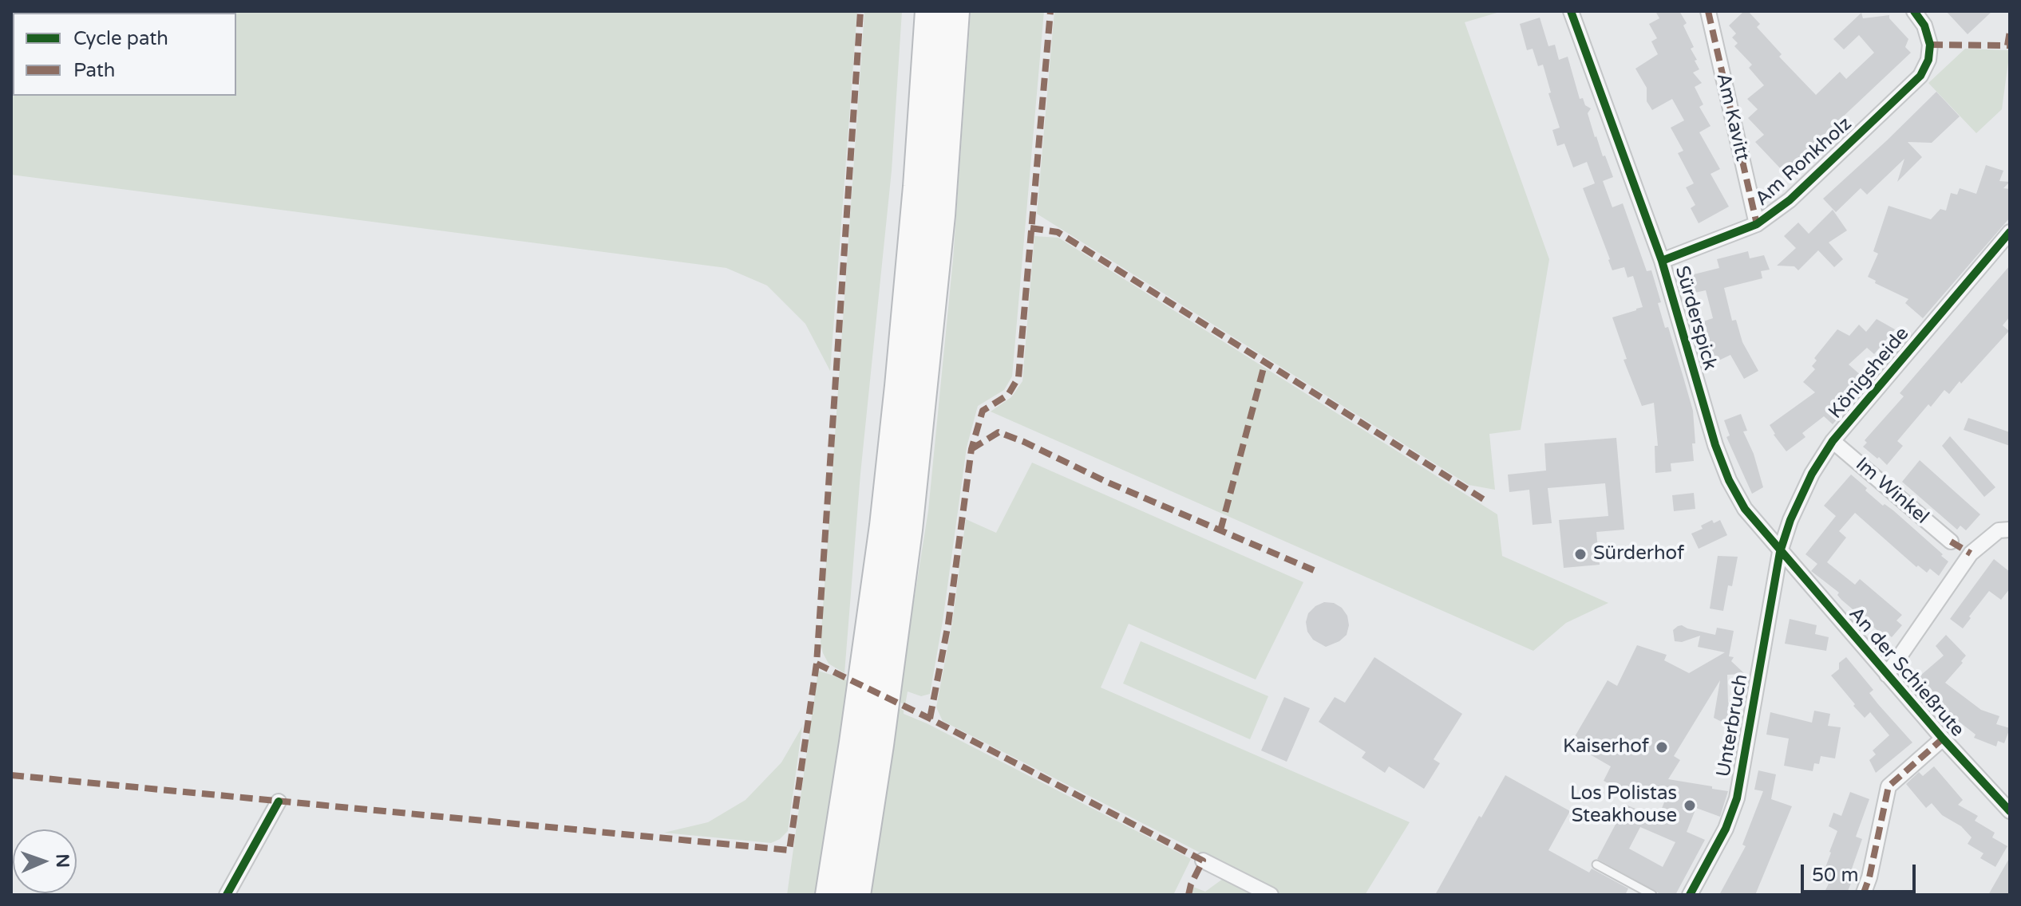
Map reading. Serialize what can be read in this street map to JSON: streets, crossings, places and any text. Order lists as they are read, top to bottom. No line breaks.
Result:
{"streets":{"street":["Am Kavitt","Am Ronkholz","Sürderspick","Königsheide","Im Winkel","An der Schießrute","Unterbruch"]},"crossings":[["Am Kavitt","Am Ronkholz"],["Am Ronkholz","Sürderspick"],["Sürderspick","Königsheide"],["Sürderspick","An der Schießrute"],["Sürderspick","Unterbruch"],["Königsheide","Im Winkel"],["Königsheide","An der Schießrute"],["Königsheide","Unterbruch"],["An der Schießrute","Unterbruch"]],"places":["Sürderhof","Kaiserhof","Los Polistas Steakhouse"],"legend":["Cycle path","Path"],"scale_bar":"50 m","north":"right"}
